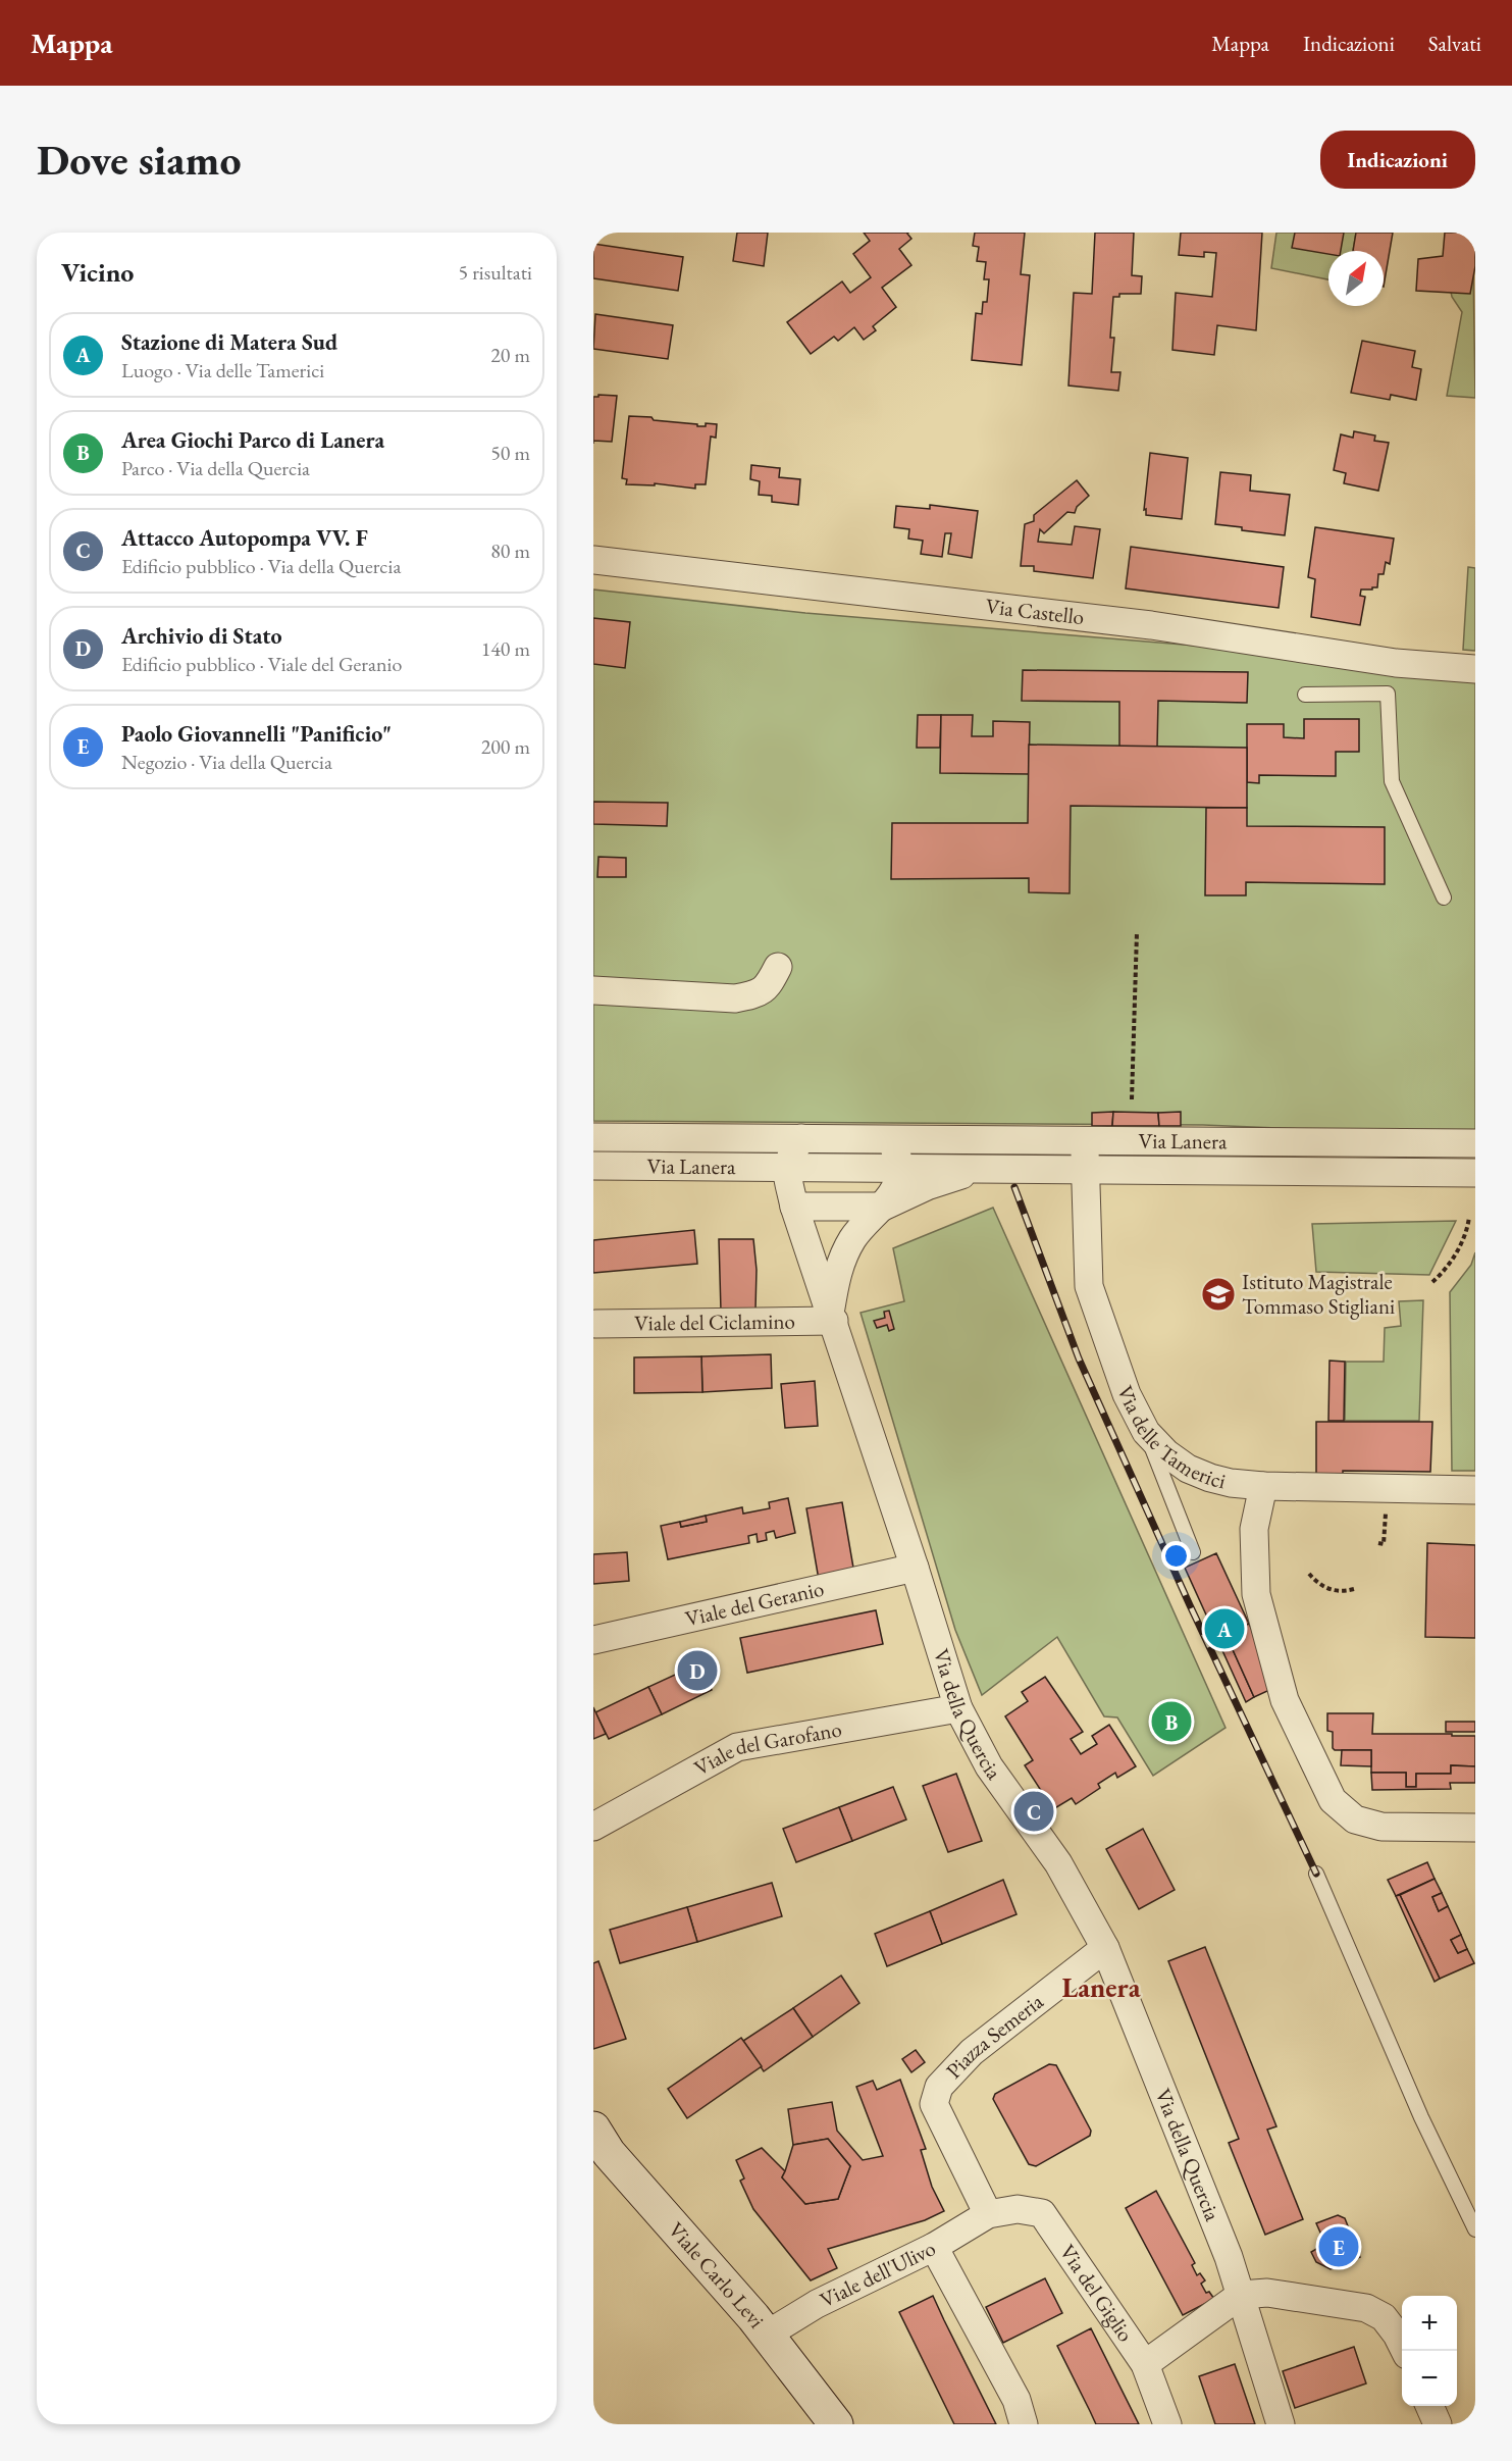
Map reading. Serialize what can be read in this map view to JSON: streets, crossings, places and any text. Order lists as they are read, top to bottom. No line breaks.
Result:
{"streets":{"main road":["Viale Carlo Levi"],"street":["Via Castello","Via Lanera","Viale del Ciclamino","Via delle Tamerici","Viale del Geranio","Via della Quercia","Viale del Garofano","Piazza Semeria","Viale dell'Ulivo","Via del Giglio"]},"crossings":[["Via Lanera","Via delle Tamerici"],["Via Lanera","Via della Quercia"],["Viale del Ciclamino","Via della Quercia"],["Viale del Geranio","Via della Quercia"],["Via della Quercia","Viale del Garofano"],["Via della Quercia","Piazza Semeria"],["Piazza Semeria","Viale dell'Ulivo"],["Piazza Semeria","Via del Giglio"],["Viale dell'Ulivo","Viale Carlo Levi"],["Viale dell'Ulivo","Via del Giglio"]],"districts":["Lanera"],"places":{"school or university":["Istituto Magistrale Tommaso Stigliani"]},"north":"top right","page":{"header":"Mappa","nav":["Mappa","Indicazioni","Salvati"],"buttons":"Indicazioni","title":"Dove siamo","heading":["Vicino","5 risultati"],"list":[{"mark":"A","name":"Stazione di Matera Sud","note":"Luogo · Via delle Tamerici","value":"20 m"},{"mark":"B","name":"Area Giochi Parco di Lanera","note":"Parco · Via della Quercia","value":"50 m"},{"mark":"C","name":"Attacco Autopompa VV. F","note":"Edificio pubblico · Via della Quercia","value":"80 m"},{"mark":"D","name":"Archivio di Stato","note":"Edificio pubblico · Viale del Geranio","value":"140 m"},{"mark":"E","name":"Paolo Giovannelli \"Panificio\"","note":"Negozio · Via della Quercia","value":"200 m"}],"pins":["A","D","B","C","E"],"map_buttons":["+","−"]}}
